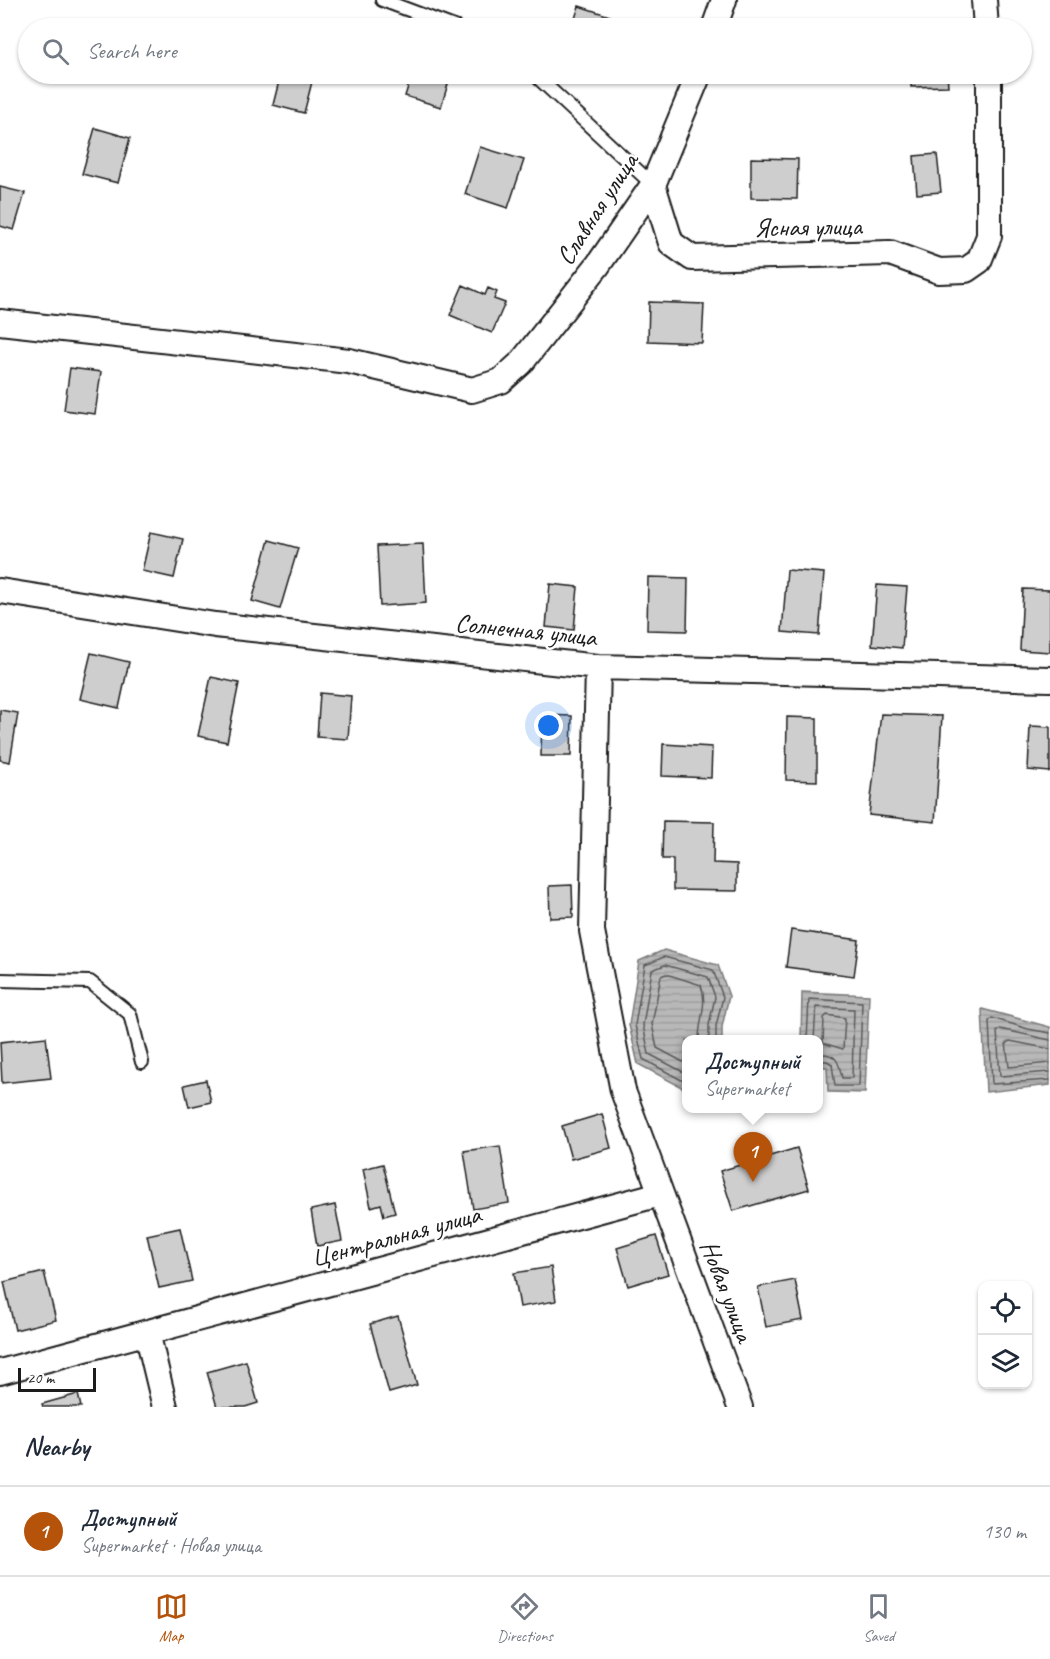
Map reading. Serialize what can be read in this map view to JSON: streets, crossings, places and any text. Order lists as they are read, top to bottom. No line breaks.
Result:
{"streets":{"street":["Славная улица","Ясная улица","Солнечная улица","Центральная улица","Новая улица"]},"crossings":[["Славная улица","Ясная улица"],["Солнечная улица","Новая улица"],["Центральная улица","Новая улица"]],"scale_bar":"20 m","page":{"search":"Search here","popup":["Доступный","Supermarket"],"pins":"1","scale":"20 m","heading":"Nearby","list":[{"mark":"1","name":"Доступный","note":"Supermarket · Новая улица","value":"130 m"}],"nav":["Map","Directions","Saved"]}}
